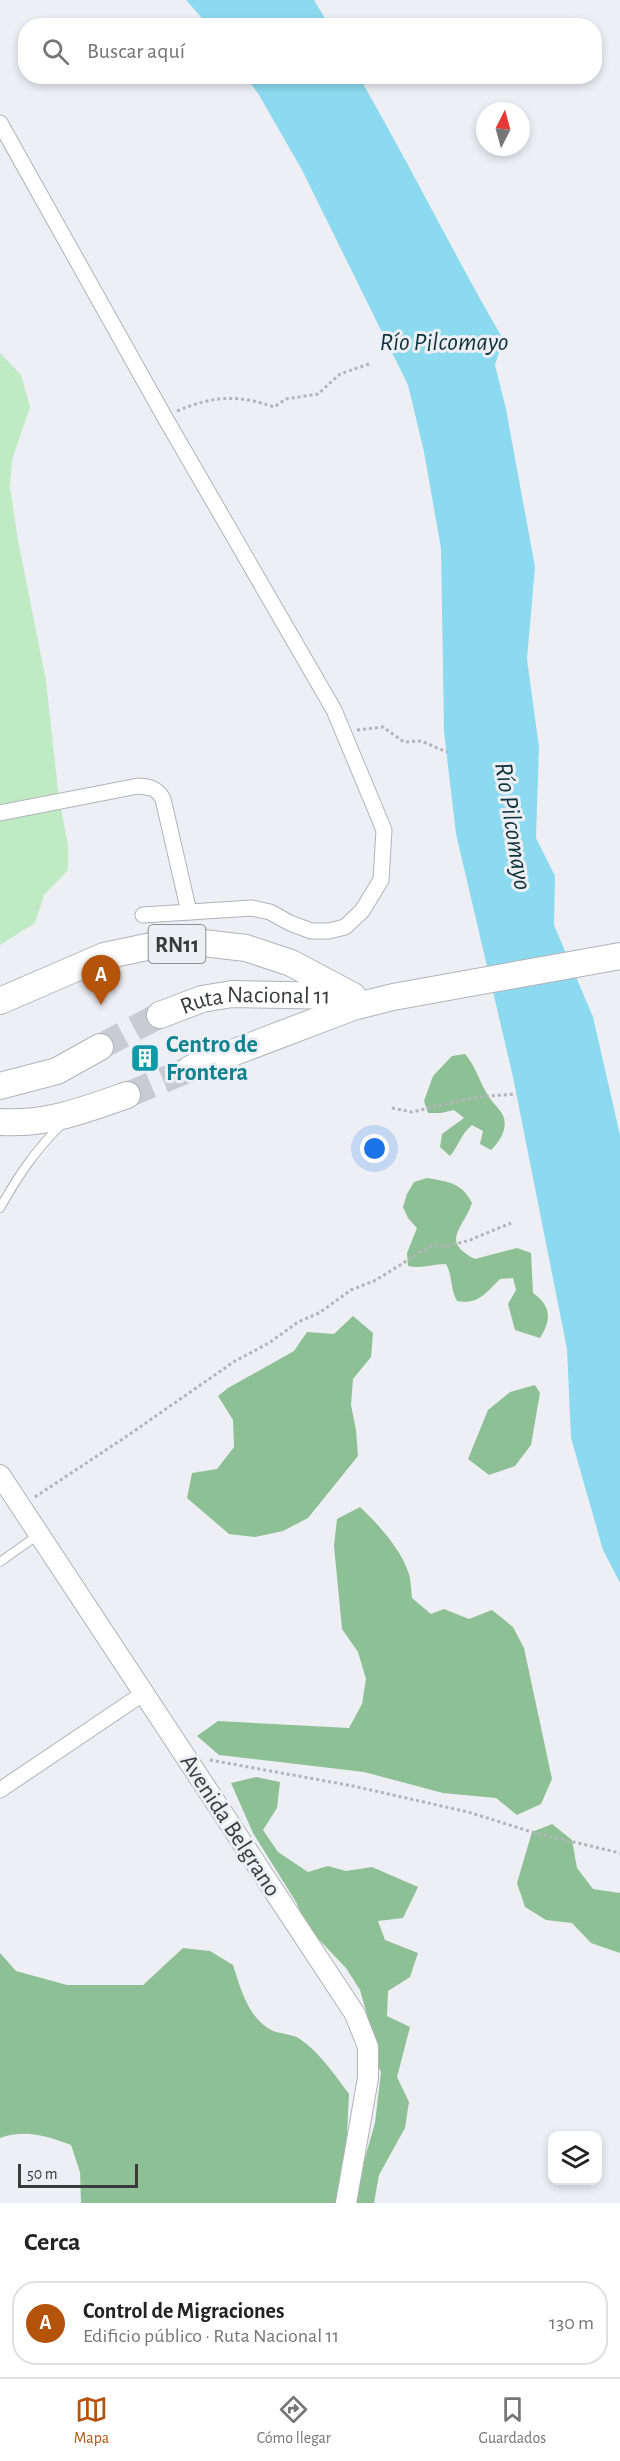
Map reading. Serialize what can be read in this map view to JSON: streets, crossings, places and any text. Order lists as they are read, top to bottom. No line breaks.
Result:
{"streets":{"highway":["RN11","Ruta Nacional 11"],"street":["Avenida Belgrano"]},"water":["Río Pilcomayo"],"places":{"building":["Centro de Frontera"]},"scale_bar":"50 m","north":"top","page":{"search":"Buscar aquí","pins":"A","scale":"50 m","heading":"Cerca","list":[{"mark":"A","name":"Control de Migraciones","note":"Edificio público · Ruta Nacional 11","value":"130 m"}],"nav":["Mapa","Cómo llegar","Guardados"]}}
